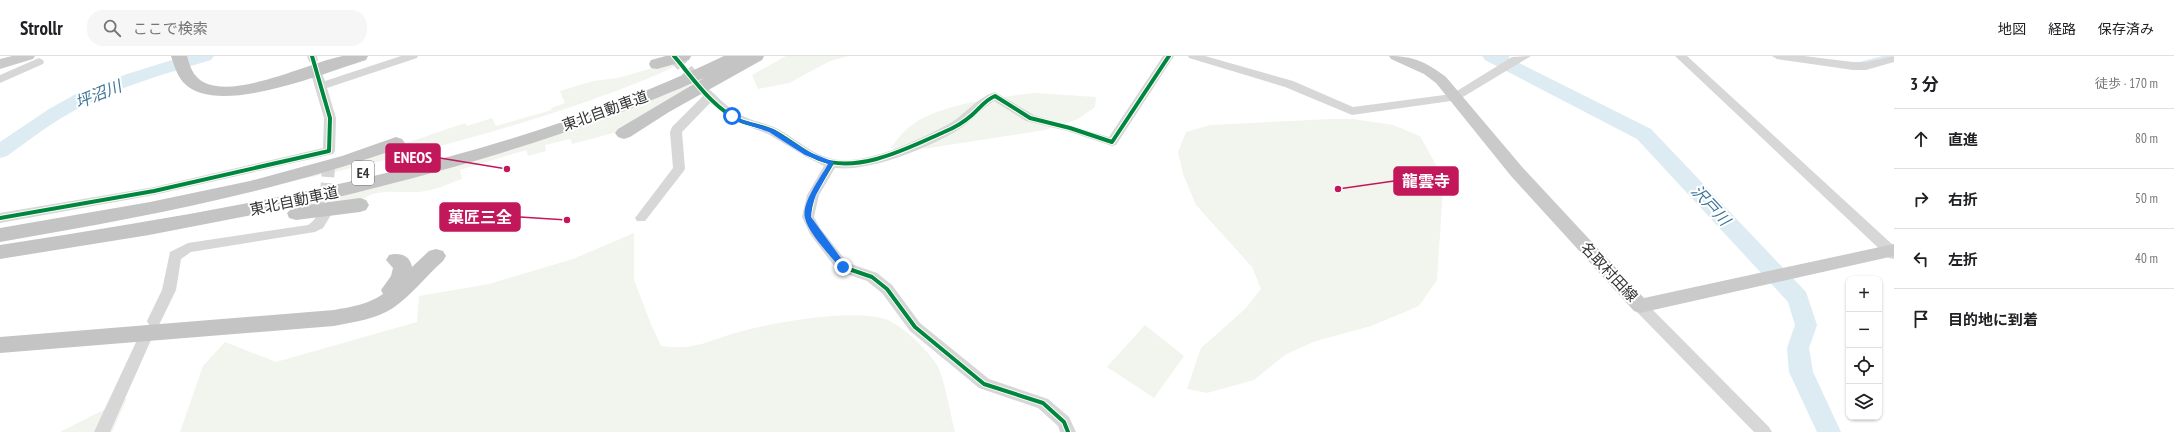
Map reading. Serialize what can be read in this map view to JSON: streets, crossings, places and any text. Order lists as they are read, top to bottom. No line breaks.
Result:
{"streets":{"highway":["東北自動車道","E4"],"main road":["名取村田線"]},"water":["坪沼川","沢戸川"],"places":["ENEOS","龍雲寺","菓匠三全"],"page":{"header":"Strollr","search":"ここで検索","nav":["地図","経路","保存済み"],"heading":["3 分","徒歩 · 170 m"],"list":[["直進","80 m"],["右折","50 m"],["左折","40 m"],"目的地に到着"],"map_buttons":["+","−"]}}
